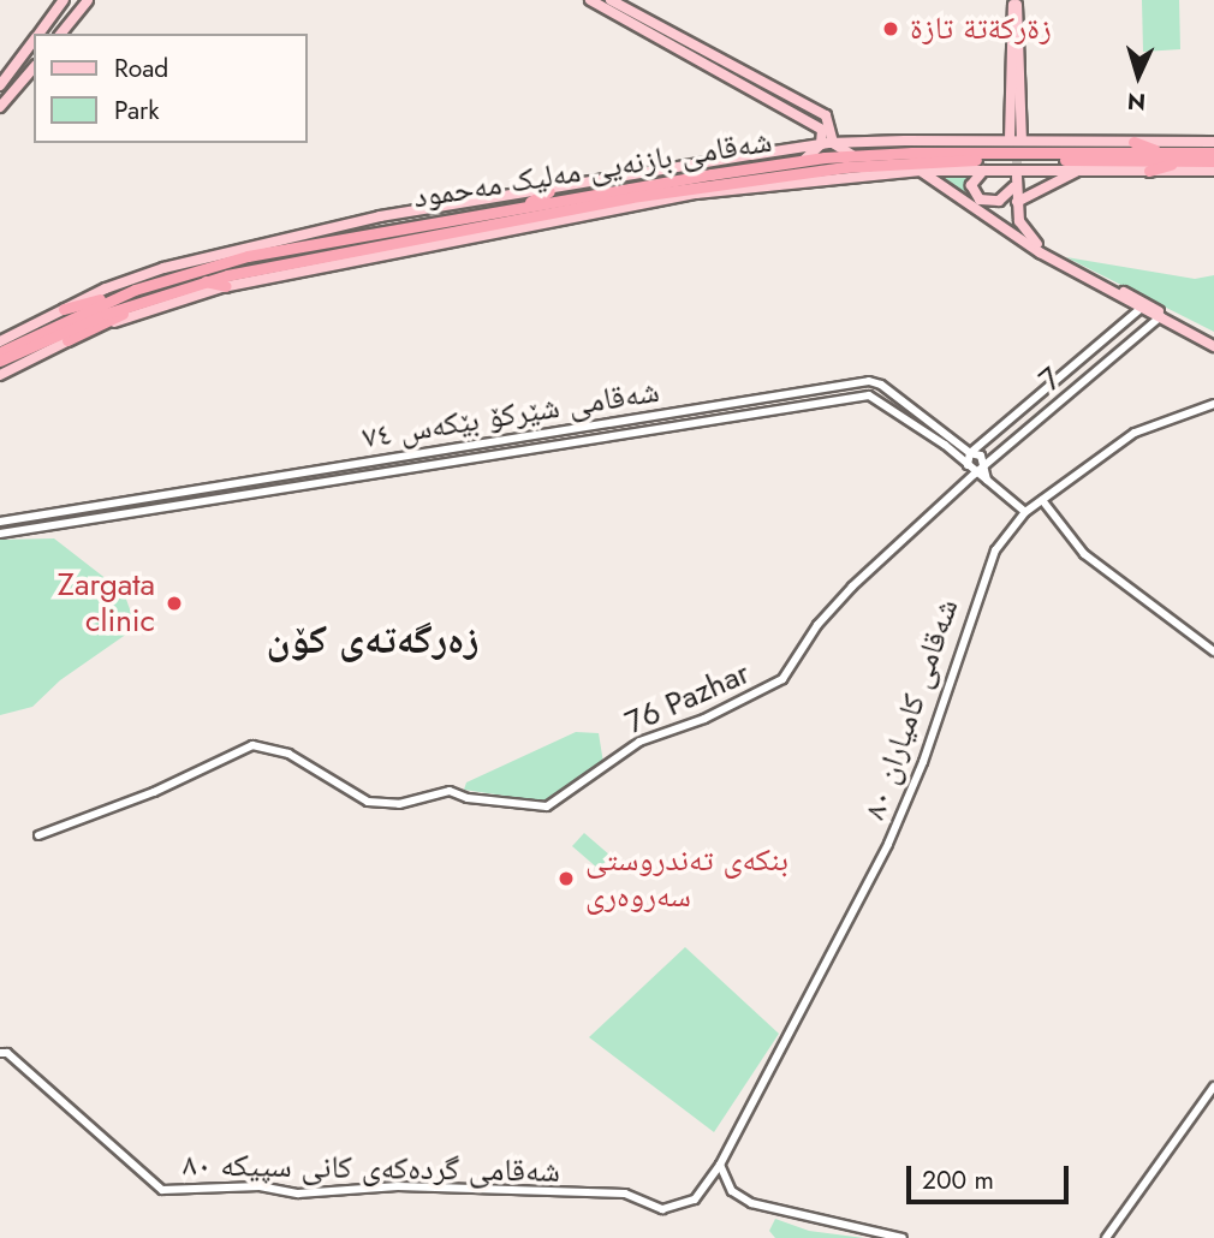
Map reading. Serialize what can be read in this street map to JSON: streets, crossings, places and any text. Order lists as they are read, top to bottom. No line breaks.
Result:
{"streets":{"highway":["شەقامی بازنەیی مەلیک مەحمود"],"street":["7","شەقامی شێرکۆ بێکەس ٧٤","76 Pazhar","شەقامی کامیاران ٨٠","شەقامی گردەکەی کانی سپیکە ٨٠"]},"crossings":[["7","شەقامی شێرکۆ بێکەس ٧٤"],["7","76 Pazhar"],["شەقامی شێرکۆ بێکەس ٧٤","شەقامی کامیاران ٨٠"],["شەقامی کامیاران ٨٠","شەقامی گردەکەی کانی سپیکە ٨٠"]],"districts":["زەرگەتەی کۆن"],"places":["زةركةتة تازة","Zargata clinic","بنکەی تەندروستی سەروەری"],"legend":["Road","Park"],"scale_bar":"200 m","north":"bottom"}
